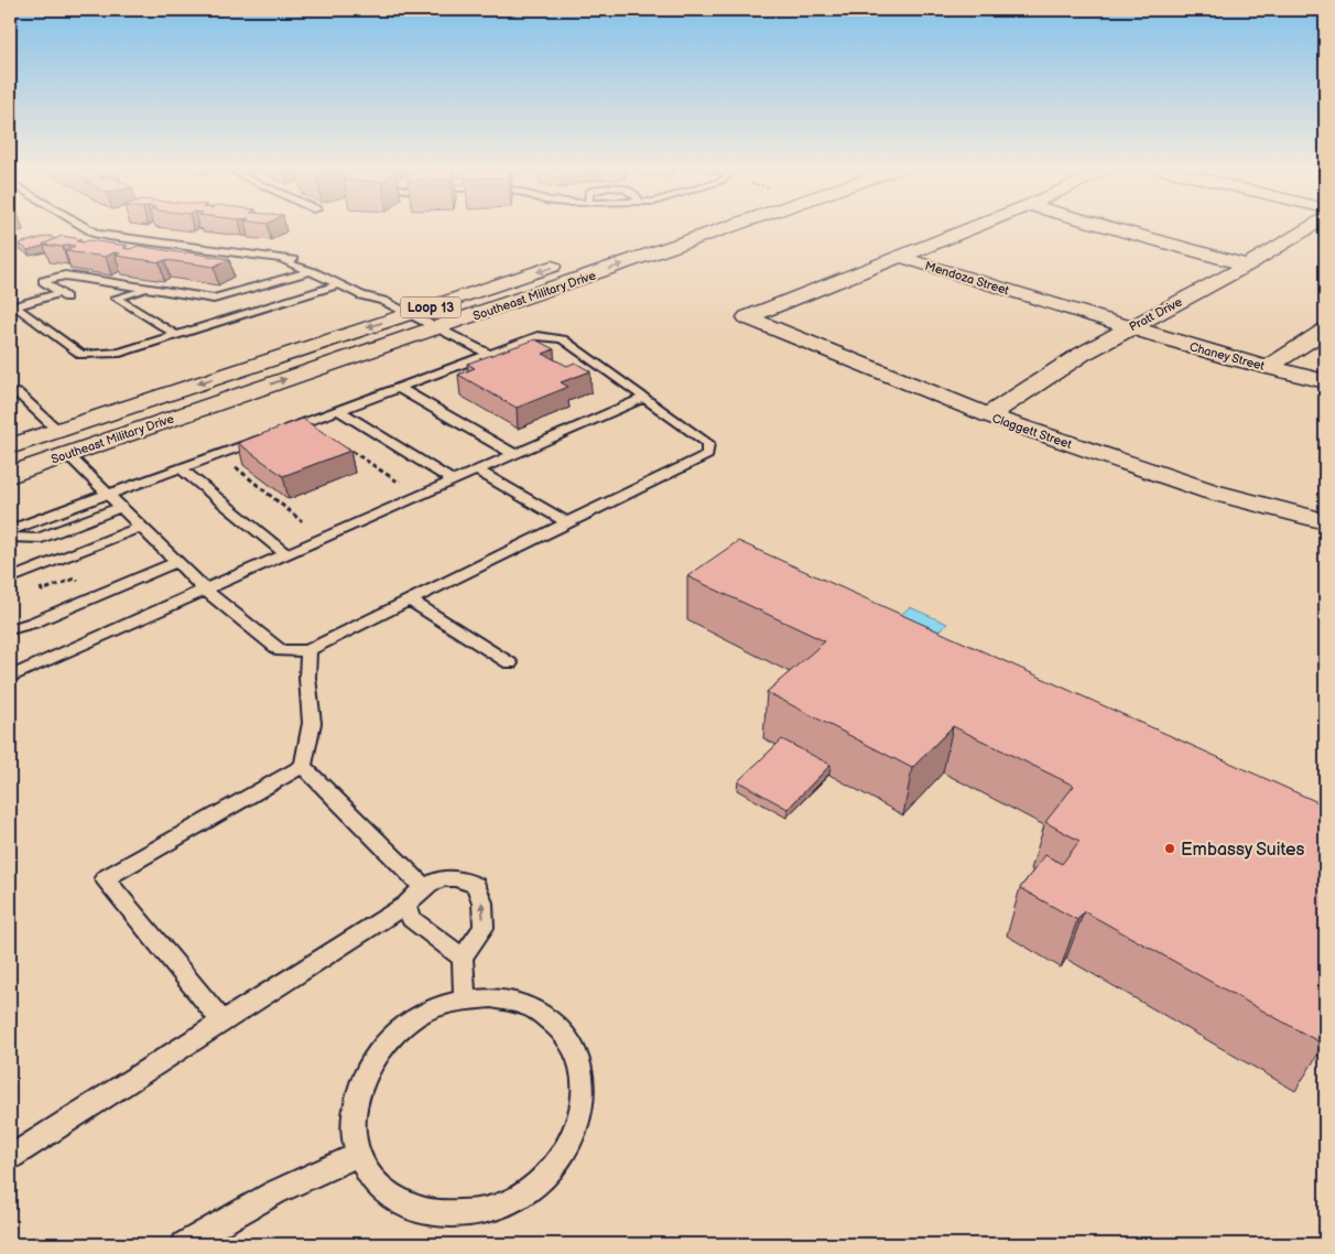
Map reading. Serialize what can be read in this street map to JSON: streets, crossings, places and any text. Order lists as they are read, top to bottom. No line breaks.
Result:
{"streets":{"street":["Mendoza Street","Southeast Military Drive","Loop 13","Pratt Drive","Chaney Street","Claggett Street"]},"crossings":[["Mendoza Street","Pratt Drive"],["Mendoza Street","Chaney Street"],["Mendoza Street","Claggett Street"],["Pratt Drive","Chaney Street"],["Pratt Drive","Claggett Street"]],"places":["Embassy Suites"]}
